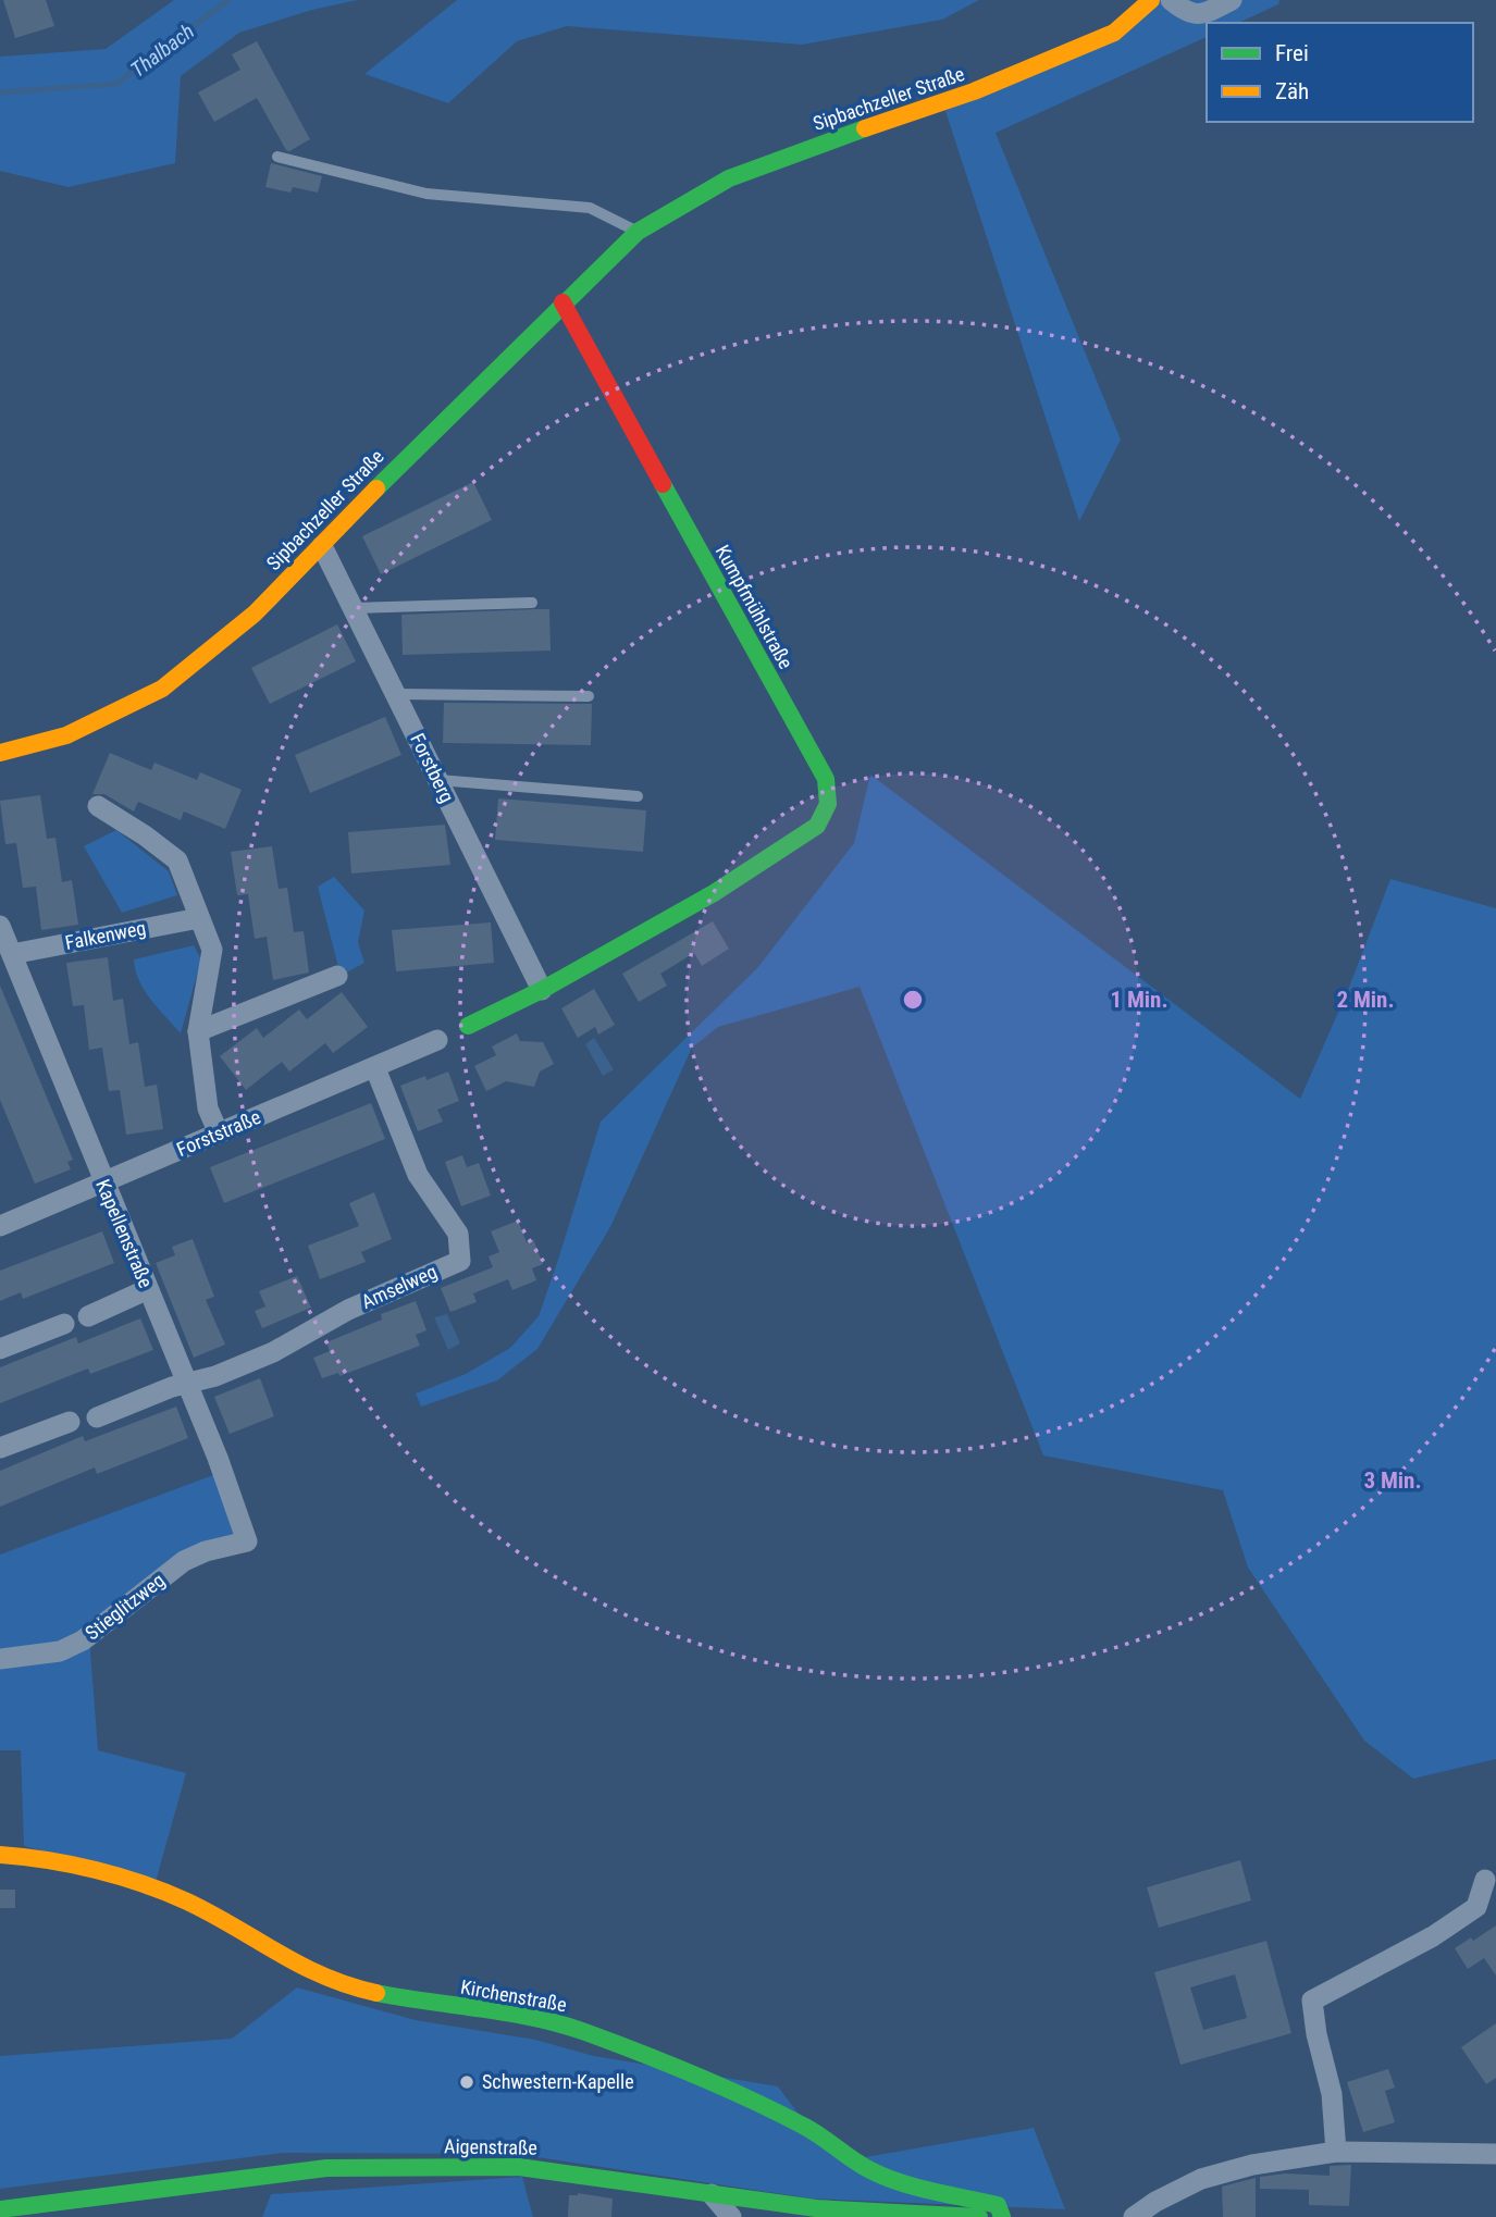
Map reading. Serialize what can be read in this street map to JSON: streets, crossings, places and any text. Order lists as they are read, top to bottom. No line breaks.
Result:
{"streets":{"street":["Sipbachzeller Straße","Kumpfmühlstraße","Forstberg","Falkenweg","Forststraße","Kapellenstraße","Amselweg","Stieglitzweg","Kirchenstraße","Aigenstraße"]},"crossings":[["Sipbachzeller Straße","Kumpfmühlstraße"],["Sipbachzeller Straße","Forstberg"],["Kumpfmühlstraße","Forstberg"],["Falkenweg","Kapellenstraße"],["Forststraße","Kapellenstraße"],["Forststraße","Amselweg"],["Kapellenstraße","Amselweg"],["Kapellenstraße","Stieglitzweg"]],"water":["Thalbach"],"places":["Schwestern-Kapelle"],"legend":["Frei","Zäh"],"rings":["1 Min.","2 Min.","3 Min."]}
